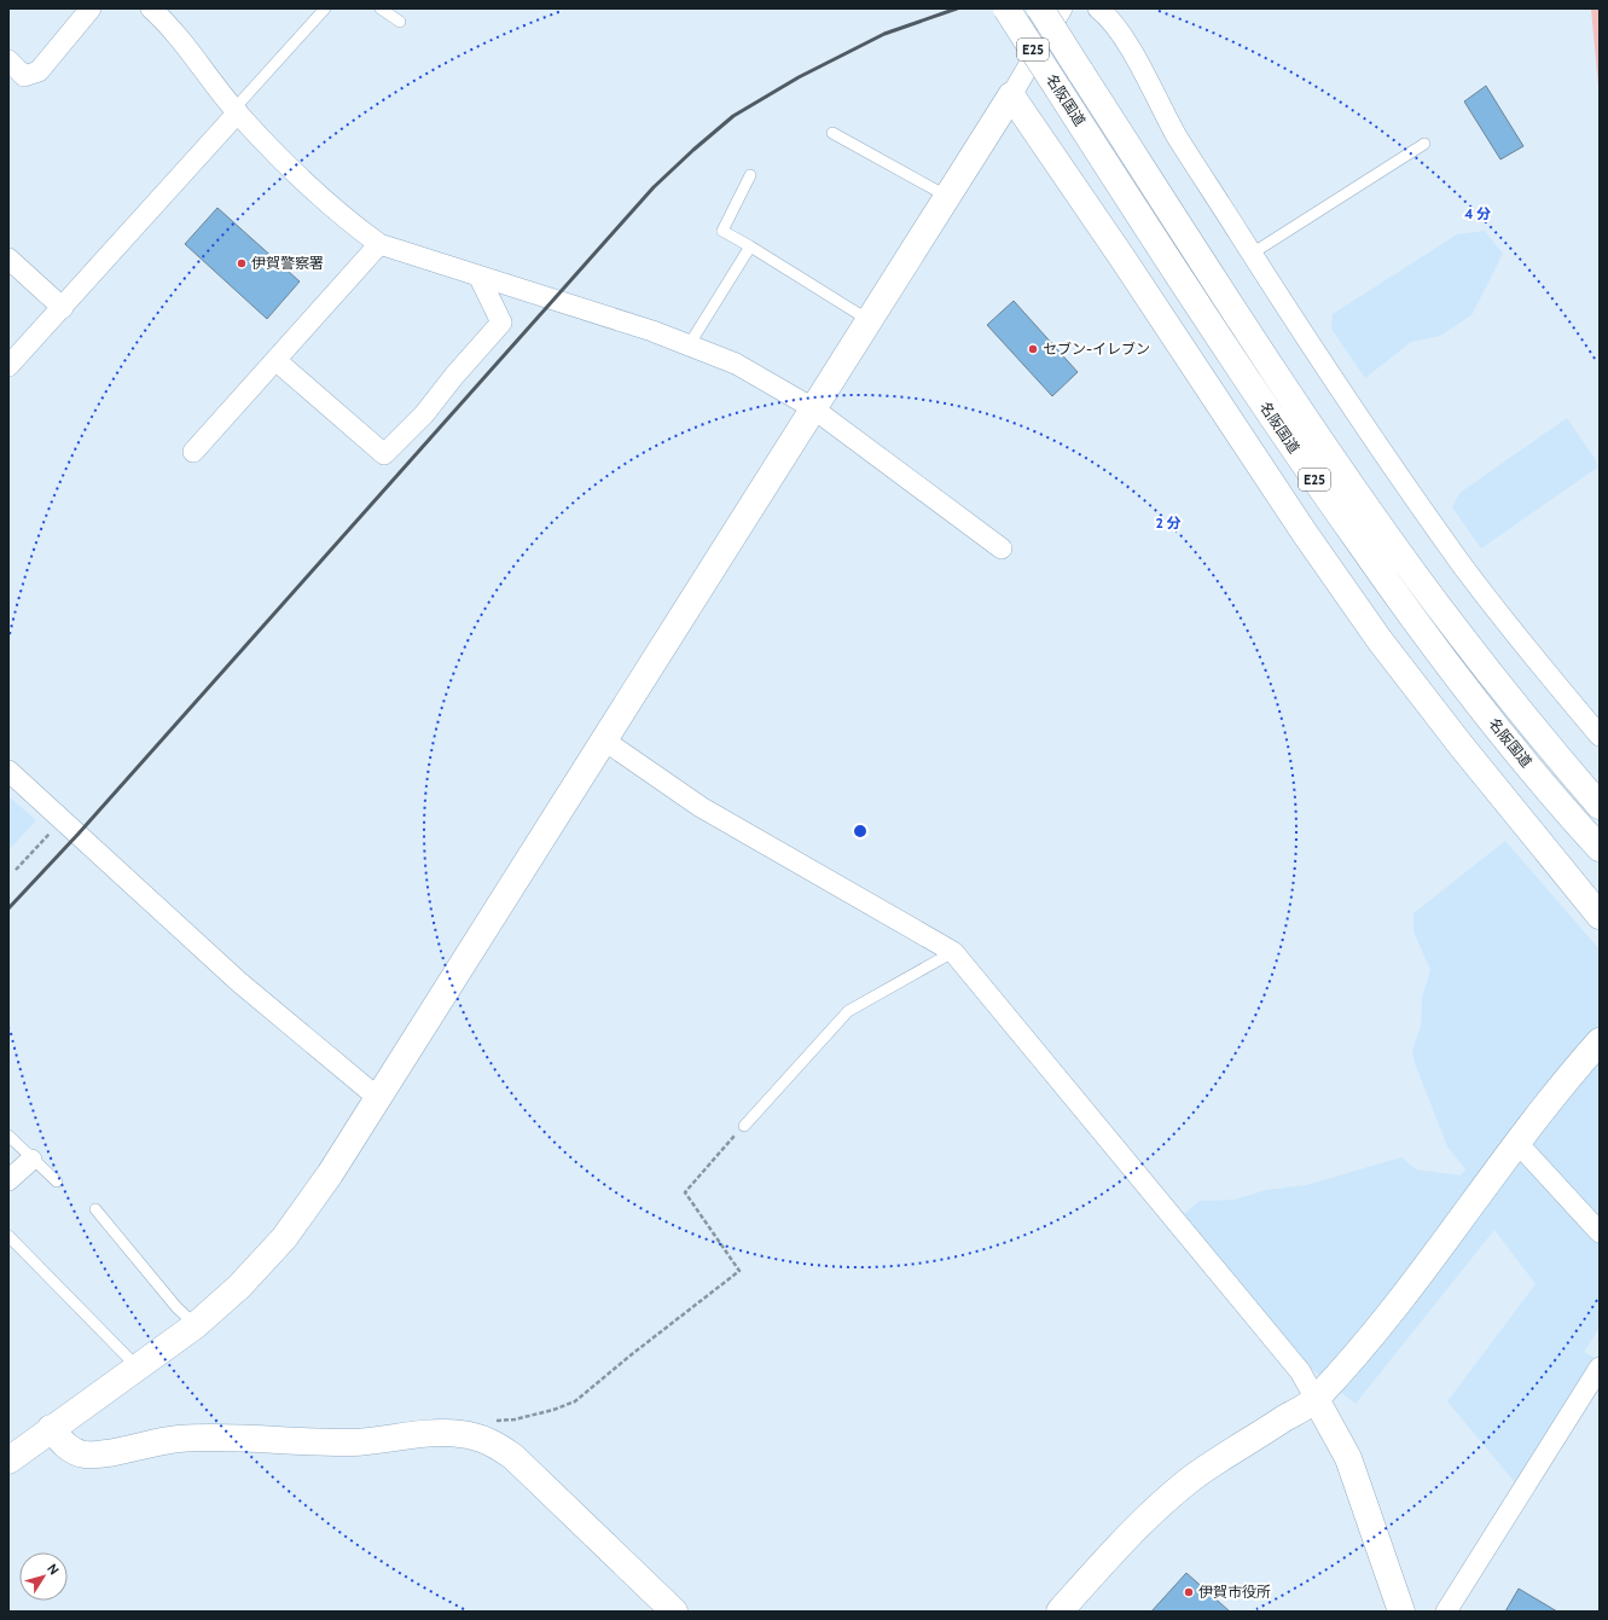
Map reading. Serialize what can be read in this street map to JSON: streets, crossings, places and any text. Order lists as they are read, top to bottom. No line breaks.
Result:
{"streets":{"main road":["E25","名阪国道"]},"places":["伊賀警察署","セブン-イレブン","伊賀市役所"],"north":"top right","rings":["4 分","2 分"]}
